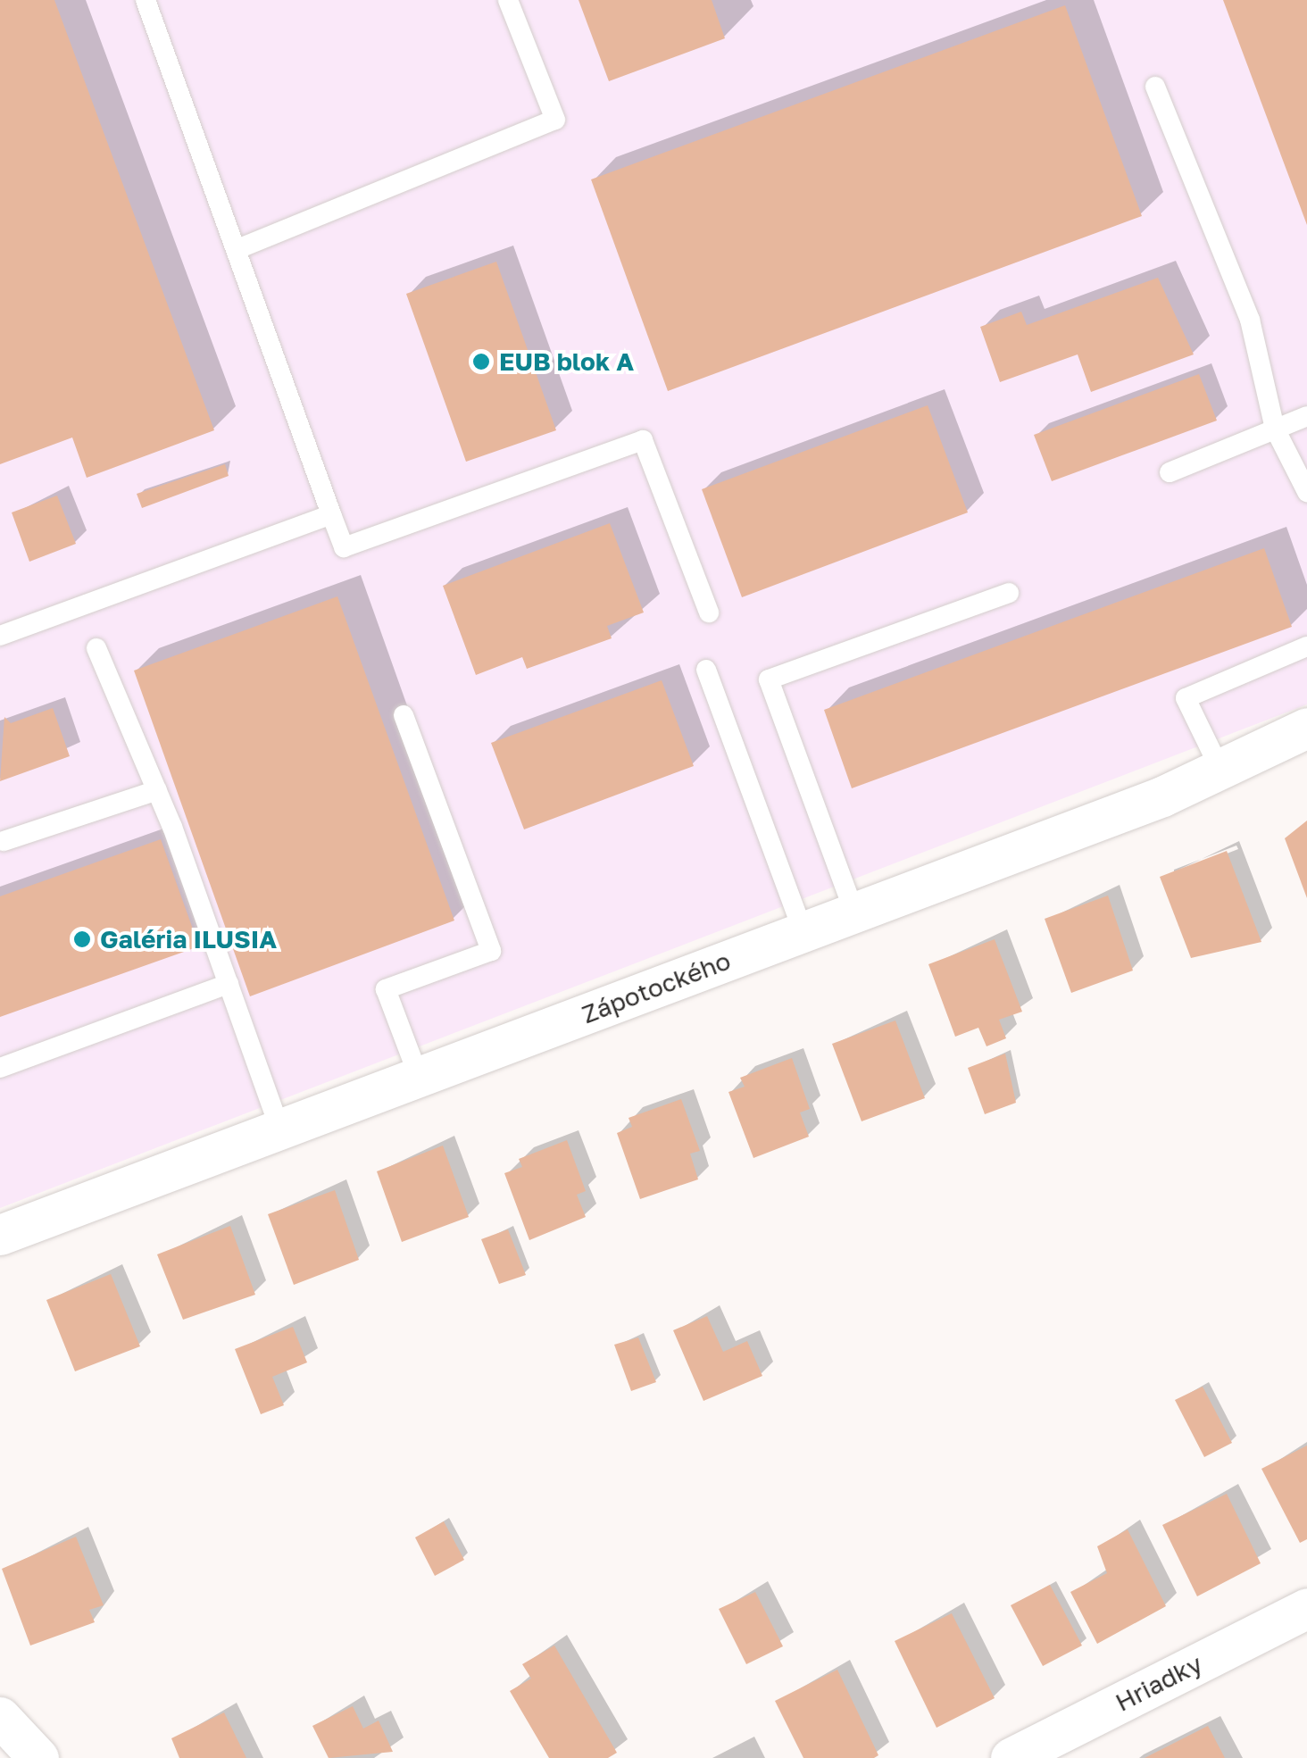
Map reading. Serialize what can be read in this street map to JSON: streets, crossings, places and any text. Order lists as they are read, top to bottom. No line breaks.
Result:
{"streets":{"street":["Zápotockého","Hriadky"]},"places":["EUB blok A","Galéria ILUSIA"]}
